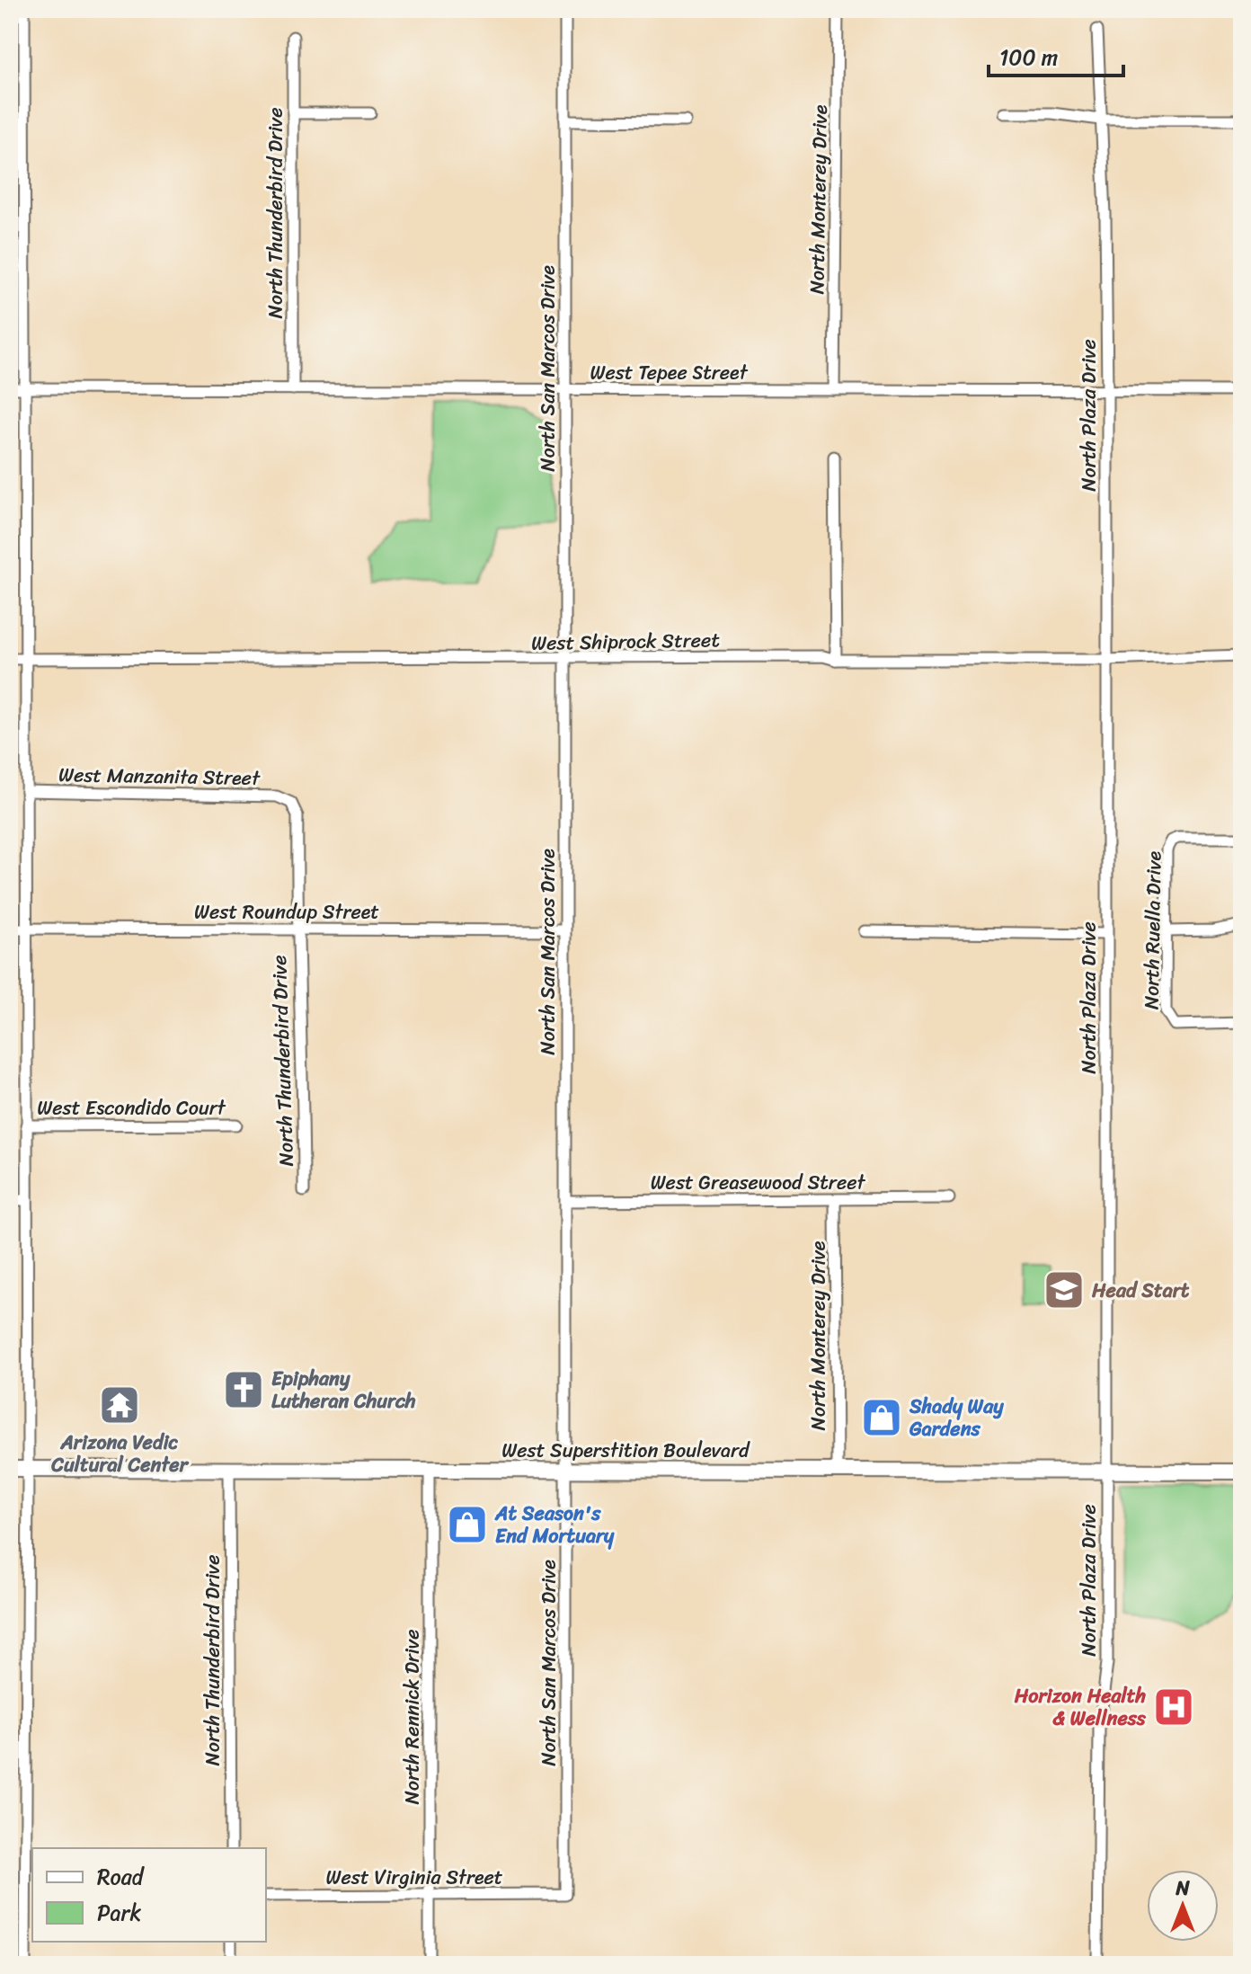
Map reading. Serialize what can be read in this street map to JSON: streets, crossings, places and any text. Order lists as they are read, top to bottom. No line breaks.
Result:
{"streets":{"main road":["West Superstition Boulevard"],"street":["North Monterey Drive","North Thunderbird Drive","North San Marcos Drive","West Tepee Street","North Plaza Drive","West Shiprock Street","West Manzanita Street","West Roundup Street","North Ruella Drive","West Escondido Court","West Greasewood Street","North Rennick Drive","West Virginia Street"]},"crossings":[["North Monterey Drive","West Tepee Street"],["North Monterey Drive","West Greasewood Street"],["North Monterey Drive","West Superstition Boulevard"],["North Thunderbird Drive","West Tepee Street"],["North Thunderbird Drive","West Manzanita Street"],["North Thunderbird Drive","West Roundup Street"],["North Thunderbird Drive","West Superstition Boulevard"],["North San Marcos Drive","West Tepee Street"],["North San Marcos Drive","West Shiprock Street"],["North San Marcos Drive","West Roundup Street"],["North San Marcos Drive","West Greasewood Street"],["North San Marcos Drive","West Superstition Boulevard"],["North San Marcos Drive","West Virginia Street"],["West Tepee Street","North Plaza Drive"],["North Plaza Drive","West Shiprock Street"],["North Plaza Drive","West Superstition Boulevard"],["West Superstition Boulevard","North Rennick Drive"],["North Rennick Drive","West Virginia Street"]],"places":{"school or university":["Head Start"],"church":["Epiphany Lutheran Church"],"temple":["Arizona Vedic Cultural Center"],"shop":["Shady Way Gardens","At Season's End Mortuary"],"hospital":["Horizon Health & Wellness"]},"legend":["Road","Park"],"scale_bar":"100 m","north":"top"}
